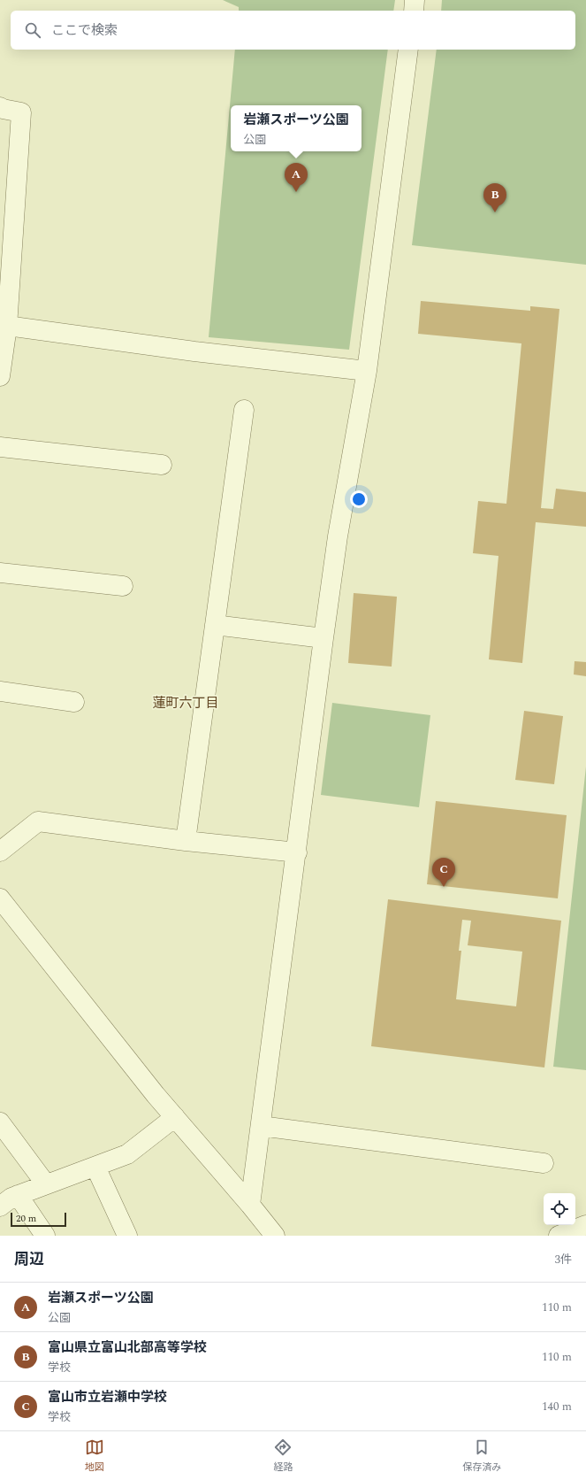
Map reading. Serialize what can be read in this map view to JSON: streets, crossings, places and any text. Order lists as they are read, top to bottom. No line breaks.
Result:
{"districts":["蓮町六丁目"],"scale_bar":"20 m","page":{"search":"ここで検索","popup":["岩瀬スポーツ公園","公園"],"pins":["A","B","C"],"scale":"20 m","heading":["周辺","3件"],"list":[{"mark":"A","name":"岩瀬スポーツ公園","note":"公園","value":"110 m"},{"mark":"B","name":"富山県立富山北部高等学校","note":"学校","value":"110 m"},{"mark":"C","name":"富山市立岩瀬中学校","note":"学校","value":"140 m"}],"nav":["地図","経路","保存済み"]}}
